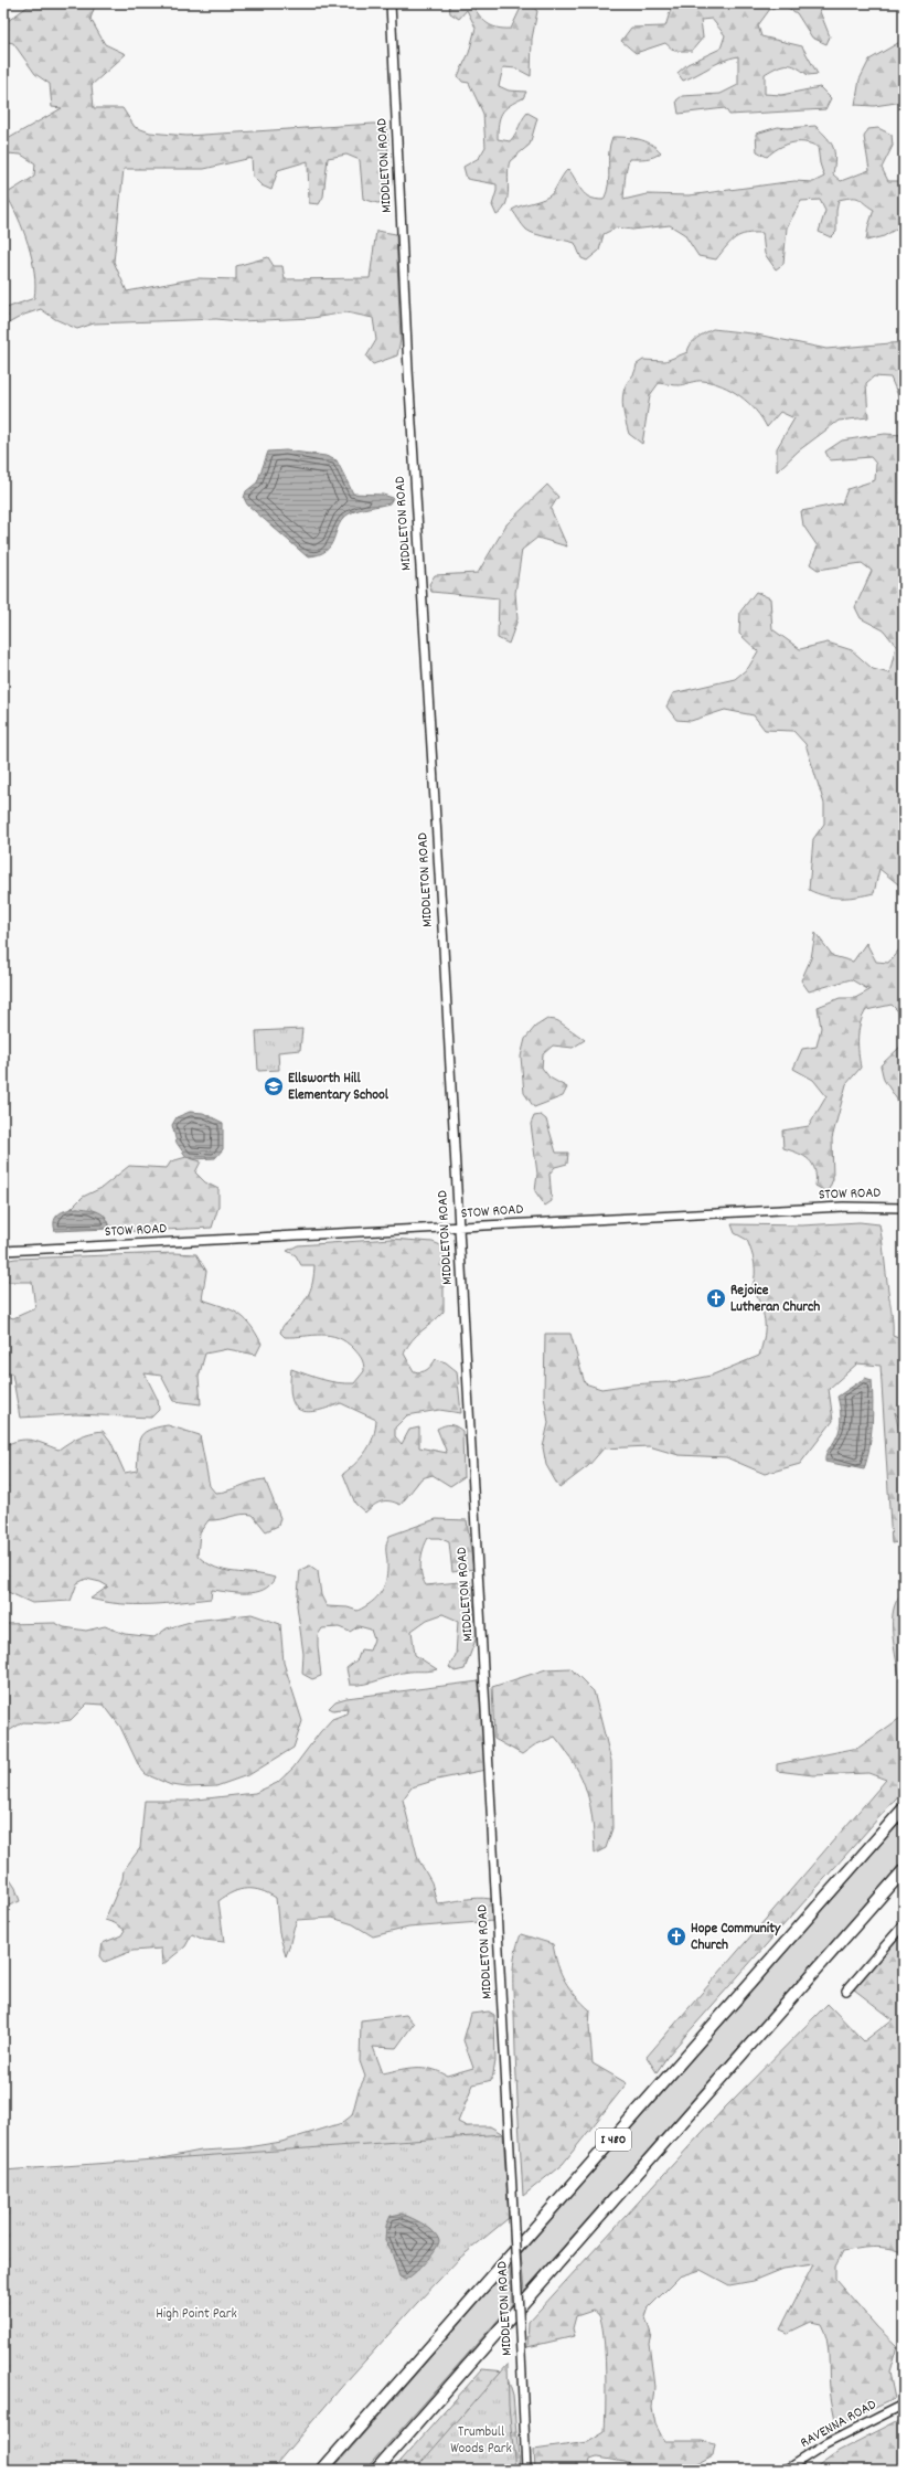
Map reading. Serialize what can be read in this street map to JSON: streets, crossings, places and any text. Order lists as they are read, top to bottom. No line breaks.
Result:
{"streets":{"highway":["I 480"],"street":["MIDDLETON ROAD","STOW ROAD","RAVENNA ROAD"]},"crossings":[["MIDDLETON ROAD","STOW ROAD"]],"parks":["High Point Park","Trumbull Woods Park"],"places":{"school or university":["Ellsworth Hill Elementary School"],"church":["Rejoice Lutheran Church","Hope Community Church"]}}
